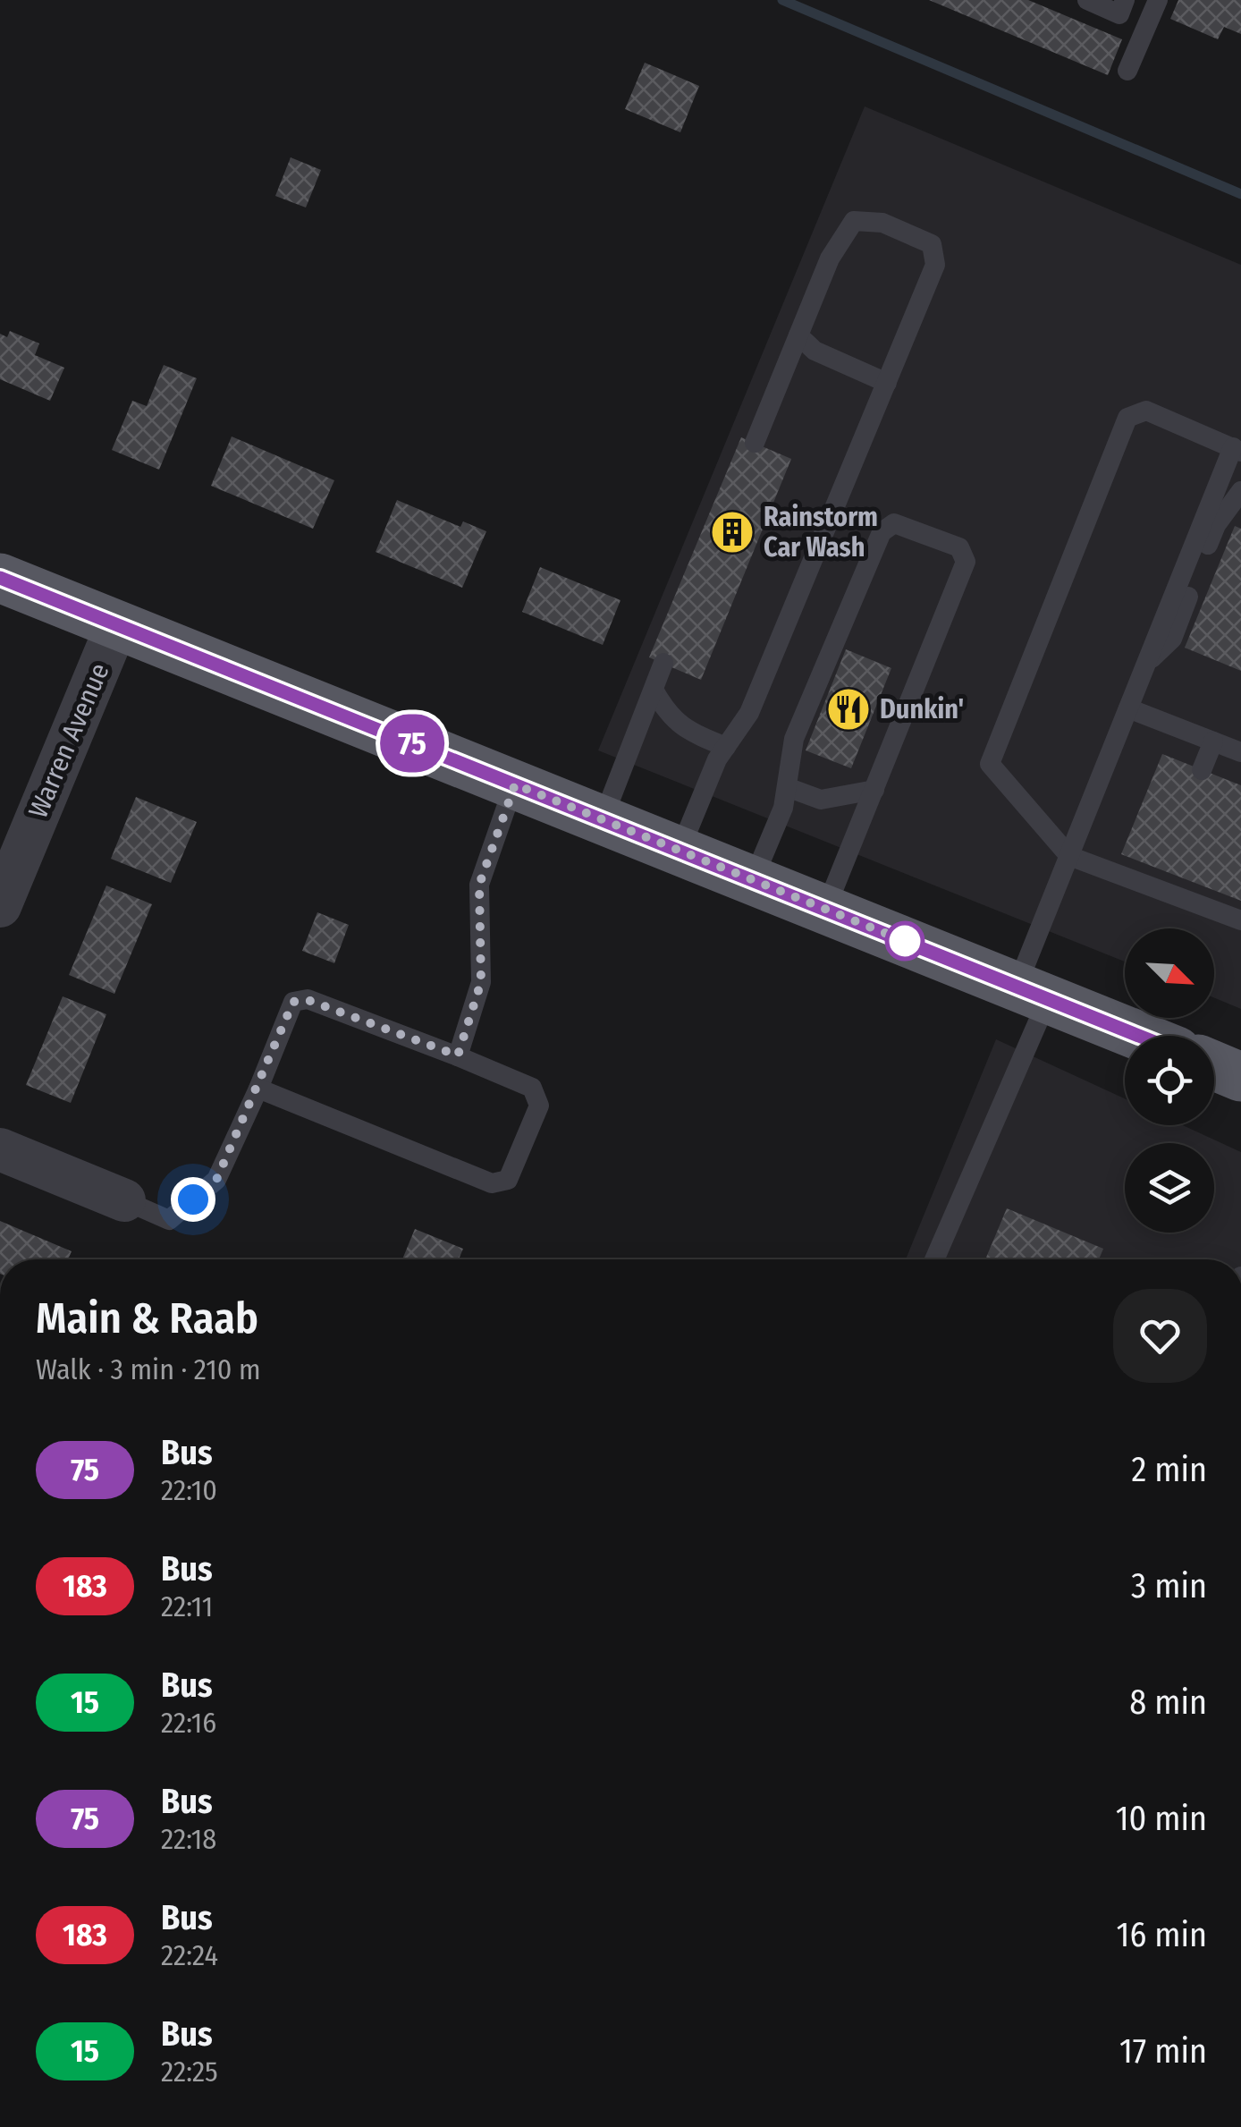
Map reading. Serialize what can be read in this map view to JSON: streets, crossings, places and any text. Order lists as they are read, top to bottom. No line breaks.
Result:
{"streets":{"street":["Warren Avenue"]},"places":{"building":["Rainstorm Car Wash"],"restaurant":["Dunkin'"]},"lines":["bus line 75"],"north":"bottom right","page":{"on_map":"75","heading":["Main & Raab","Walk · 3 min · 210 m"],"list":[{"mark":"75","name":"Bus","note":"22:10","value":"2 min"},{"mark":"183","name":"Bus","note":"22:11","value":"3 min"},{"mark":"15","name":"Bus","note":"22:16","value":"8 min"},{"mark":"75","name":"Bus","note":"22:18","value":"10 min"},{"mark":"183","name":"Bus","note":"22:24","value":"16 min"},{"mark":"15","name":"Bus","note":"22:25","value":"17 min"}]}}
